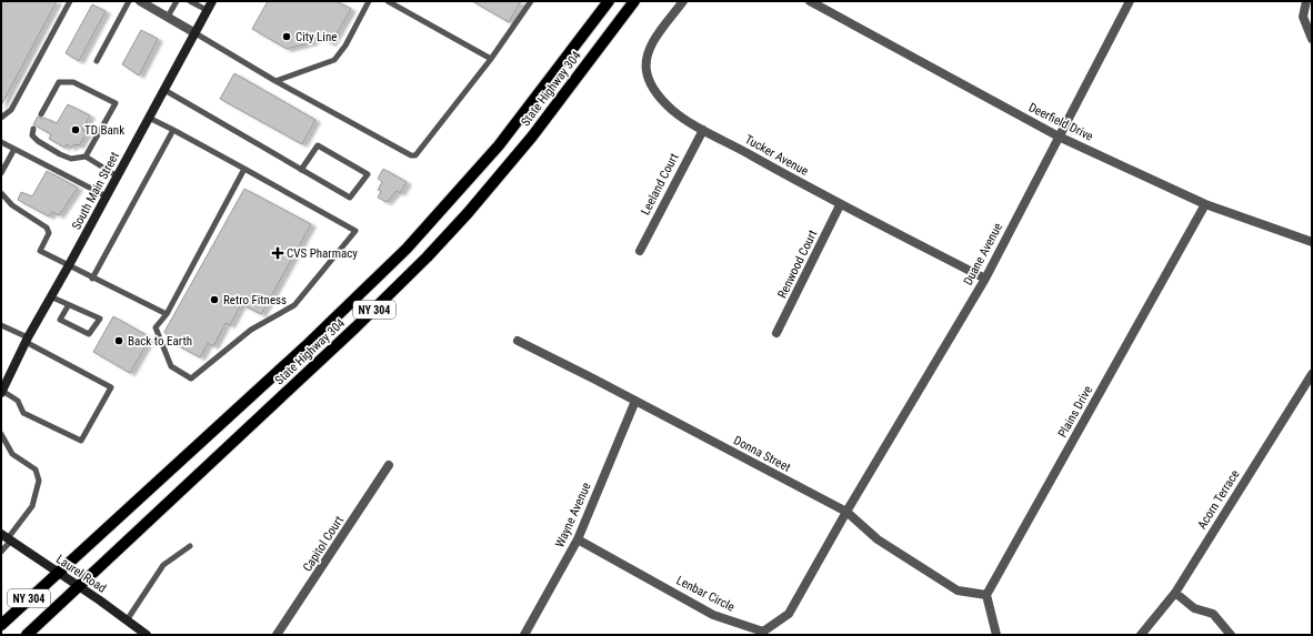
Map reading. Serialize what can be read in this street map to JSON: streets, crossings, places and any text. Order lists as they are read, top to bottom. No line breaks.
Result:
{"streets":{"main road":["State Highway 304","NY 304"],"street":["Deerfield Drive","Tucker Avenue","Leeland Court","South Main Street","Duane Avenue","Renwood Court","Plains Drive","Donna Street","Acorn Terrace","Wayne Avenue","Capitol Court","Laurel Road","Lenbar Circle"]},"crossings":[["State Highway 304","Laurel Road"],["Deerfield Drive","Duane Avenue"],["Deerfield Drive","Plains Drive"],["Tucker Avenue","Leeland Court"],["Tucker Avenue","Duane Avenue"],["Tucker Avenue","Renwood Court"],["Duane Avenue","Donna Street"],["Duane Avenue","Lenbar Circle"],["Plains Drive","Donna Street"],["Donna Street","Wayne Avenue"],["Donna Street","Lenbar Circle"],["Wayne Avenue","Lenbar Circle"]],"places":{"other":["City Line","TD Bank","Retro Fitness","Back to Earth"],"health":["CVS Pharmacy"]}}
